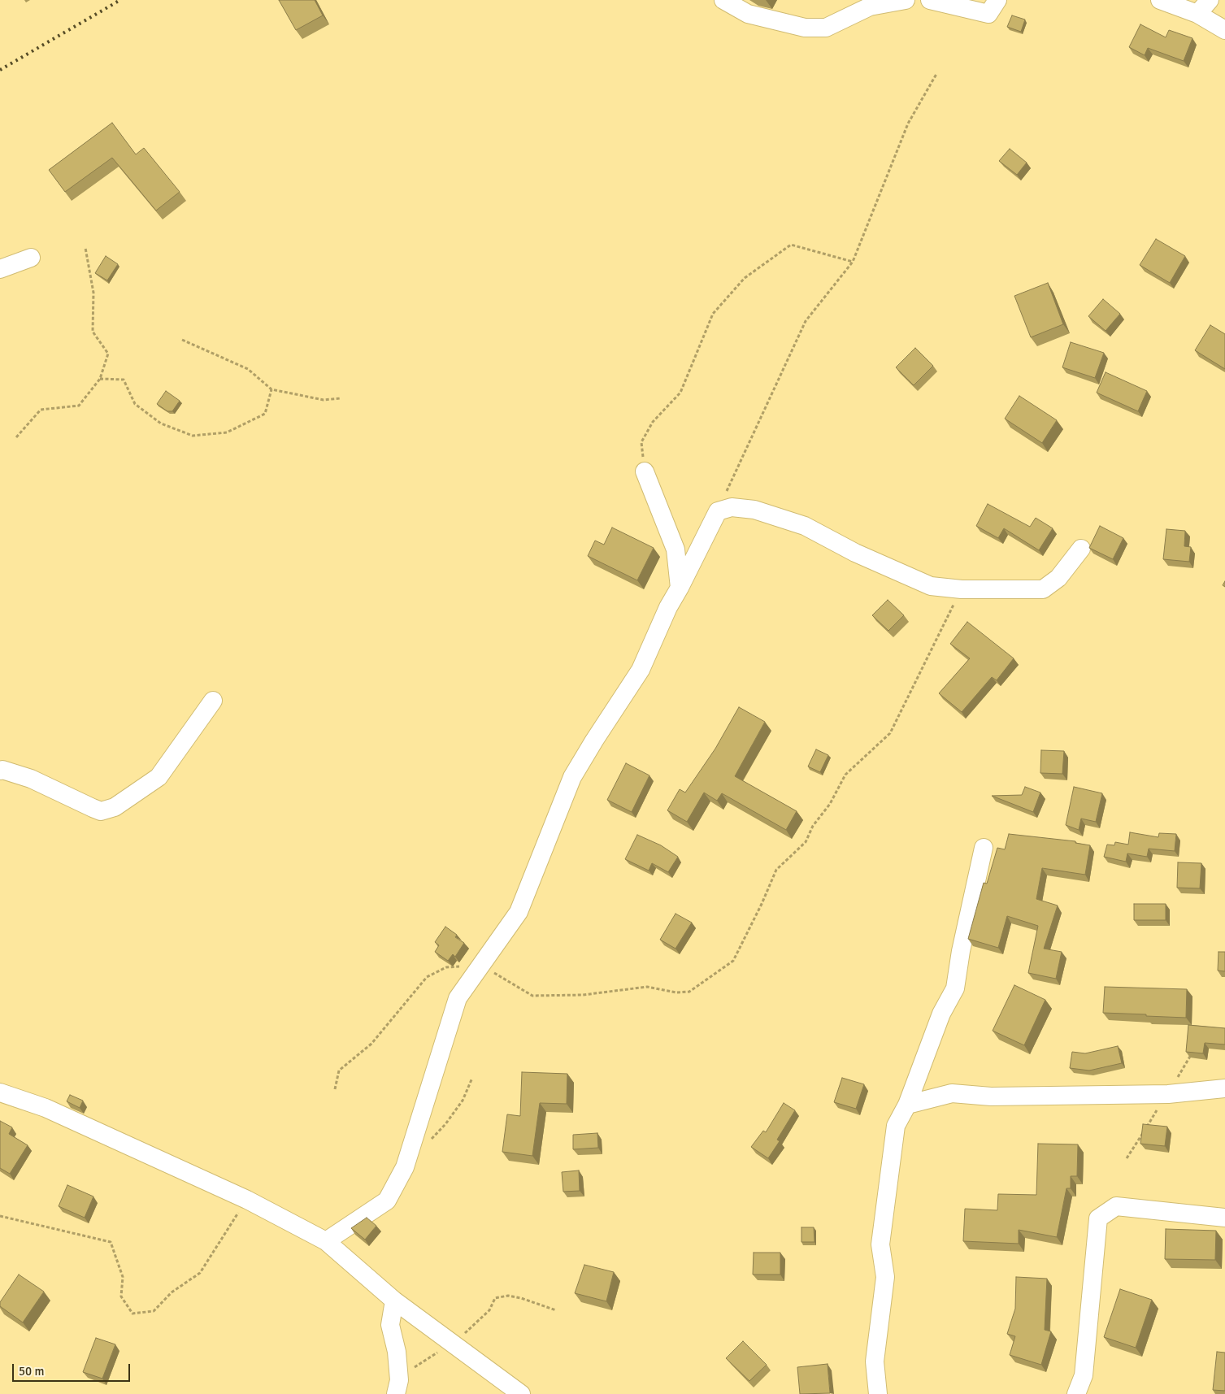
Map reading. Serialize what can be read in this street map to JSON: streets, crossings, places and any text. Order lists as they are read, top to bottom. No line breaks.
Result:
{"scale_bar":"50 m"}
